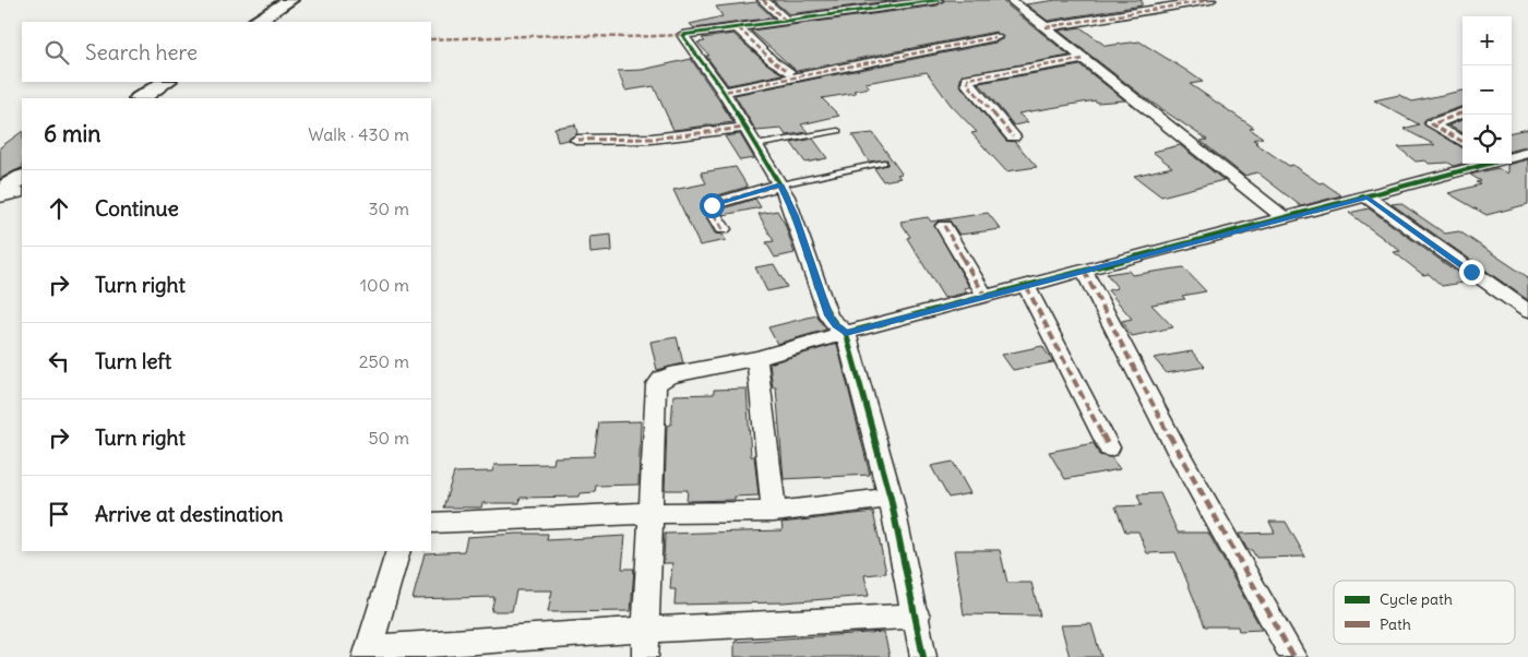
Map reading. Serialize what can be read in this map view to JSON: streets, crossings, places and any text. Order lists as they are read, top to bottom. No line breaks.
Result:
{"legend":["Cycle path","Path"],"page":{"map_buttons":["+","−"],"search":"Search here","heading":["6 min","Walk · 430 m"],"list":[["Continue","30 m"],["Turn right","100 m"],["Turn left","250 m"],["Turn right","50 m"],"Arrive at destination"]}}
